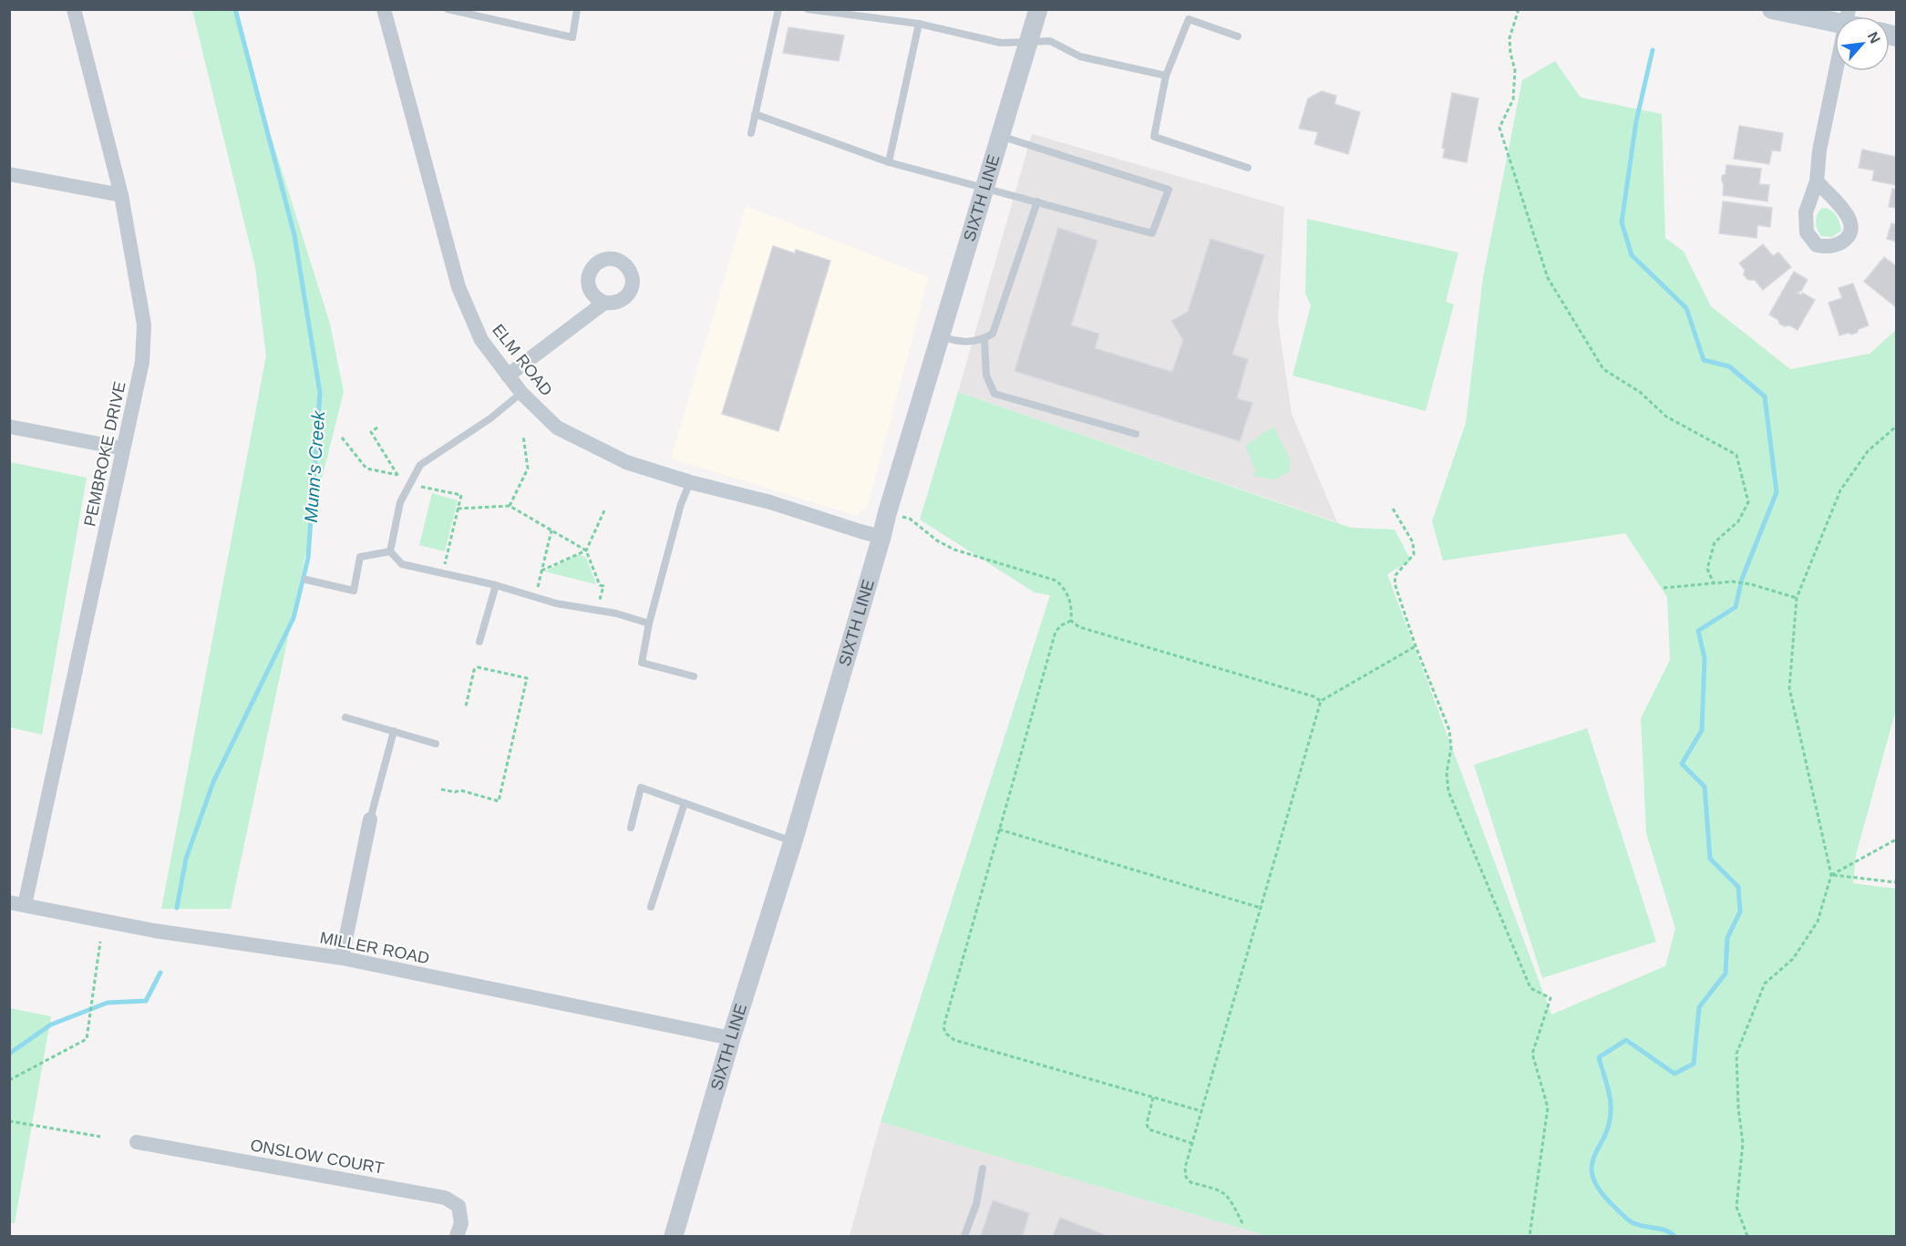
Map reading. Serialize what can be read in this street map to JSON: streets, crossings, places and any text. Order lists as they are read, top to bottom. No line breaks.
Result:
{"streets":{"street":["SIXTH LINE","ELM ROAD","PEMBROKE DRIVE","MILLER ROAD","ONSLOW COURT"]},"crossings":[["SIXTH LINE","ELM ROAD"],["SIXTH LINE","MILLER ROAD"],["PEMBROKE DRIVE","MILLER ROAD"]],"water":["Munn's Creek"],"north":"top right"}
